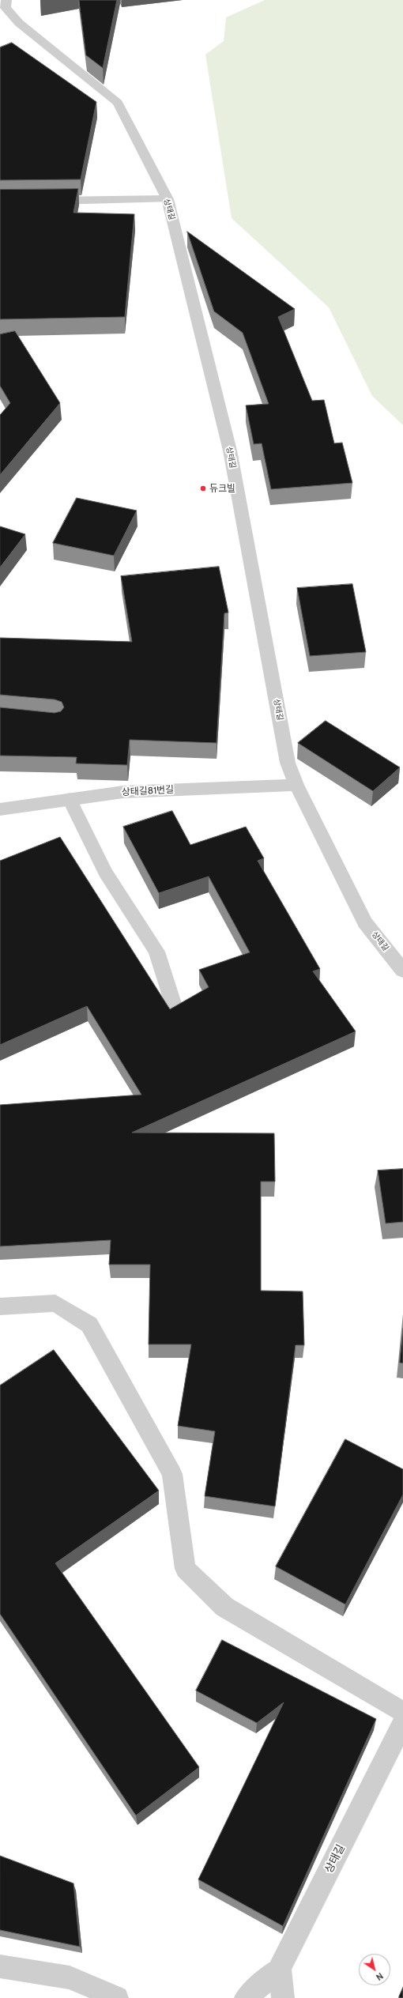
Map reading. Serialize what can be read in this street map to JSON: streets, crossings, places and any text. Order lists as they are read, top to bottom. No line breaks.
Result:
{"streets":{"street":["상태길","상태길81번길"]},"crossings":[["상태길","상태길81번길"]],"places":["듀크빌"],"north":"bottom right"}
